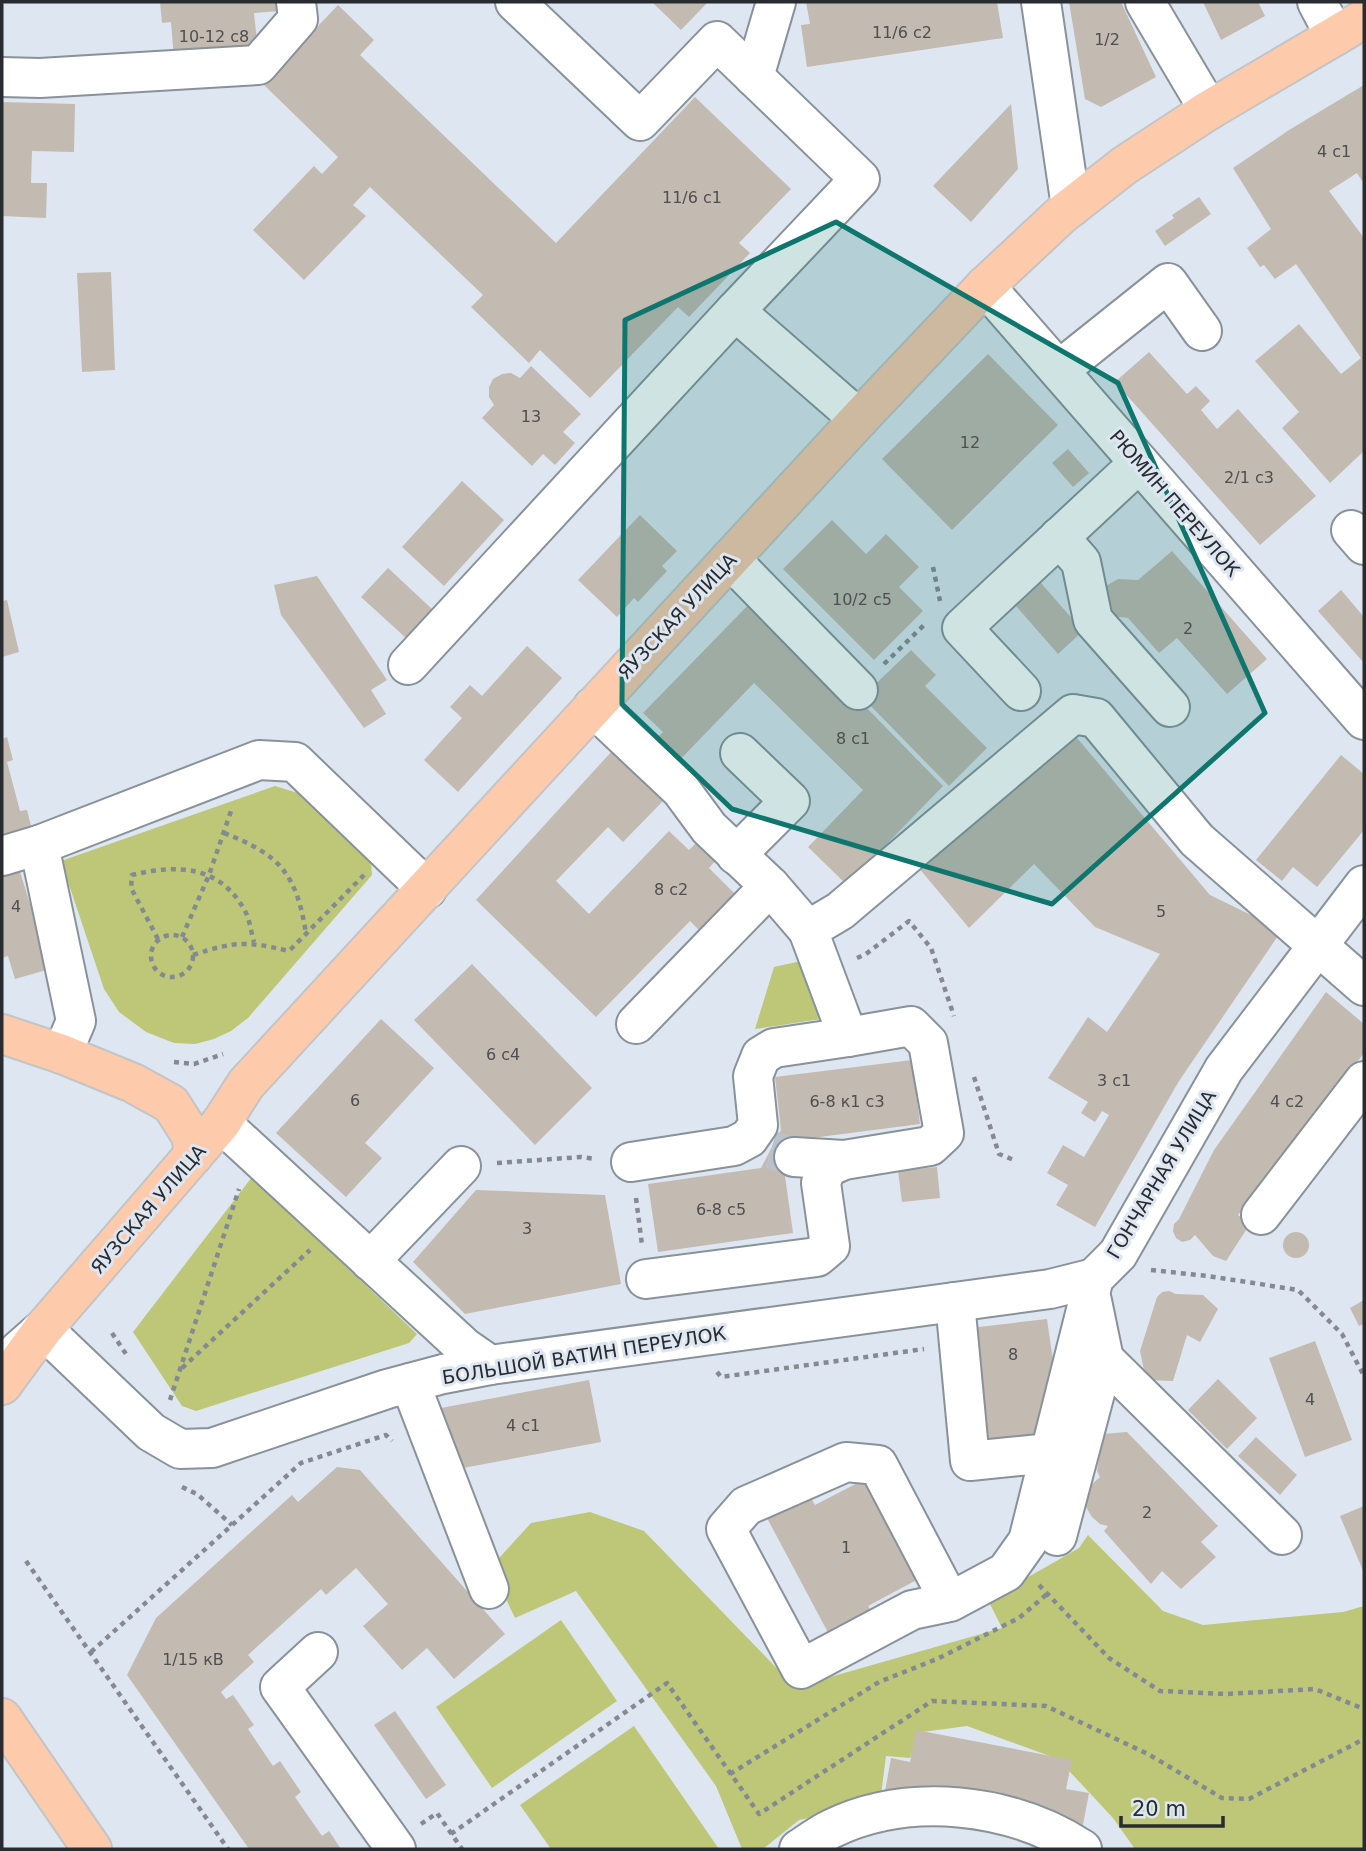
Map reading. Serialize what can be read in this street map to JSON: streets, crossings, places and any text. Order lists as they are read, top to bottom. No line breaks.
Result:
{"streets":{"main road":["ЯУЗСКАЯ УЛИЦА"],"street":["РЮМИН ПЕРЕУЛОК","ГОНЧАРНАЯ УЛИЦА","БОЛЬШОЙ ВАТИН ПЕРЕУЛОК"]},"crossings":[["РЮМИН ПЕРЕУЛОК","ЯУЗСКАЯ УЛИЦА"],["ЯУЗСКАЯ УЛИЦА","БОЛЬШОЙ ВАТИН ПЕРЕУЛОК"],["ГОНЧАРНАЯ УЛИЦА","БОЛЬШОЙ ВАТИН ПЕРЕУЛОК"]],"house_numbers":["11/6 с2","10-12 с8","1/2","4 с1","11/6 с1","13","12","2/1 с3","10/2 с5","2","8 с1","8 с2","4","5","6 с4","3 с1","6","6-8 к1 с3","4 с2","6-8 с5","3","8","4","4 с1","2","1","1/15 кВ"],"scale_bar":"20 m"}
